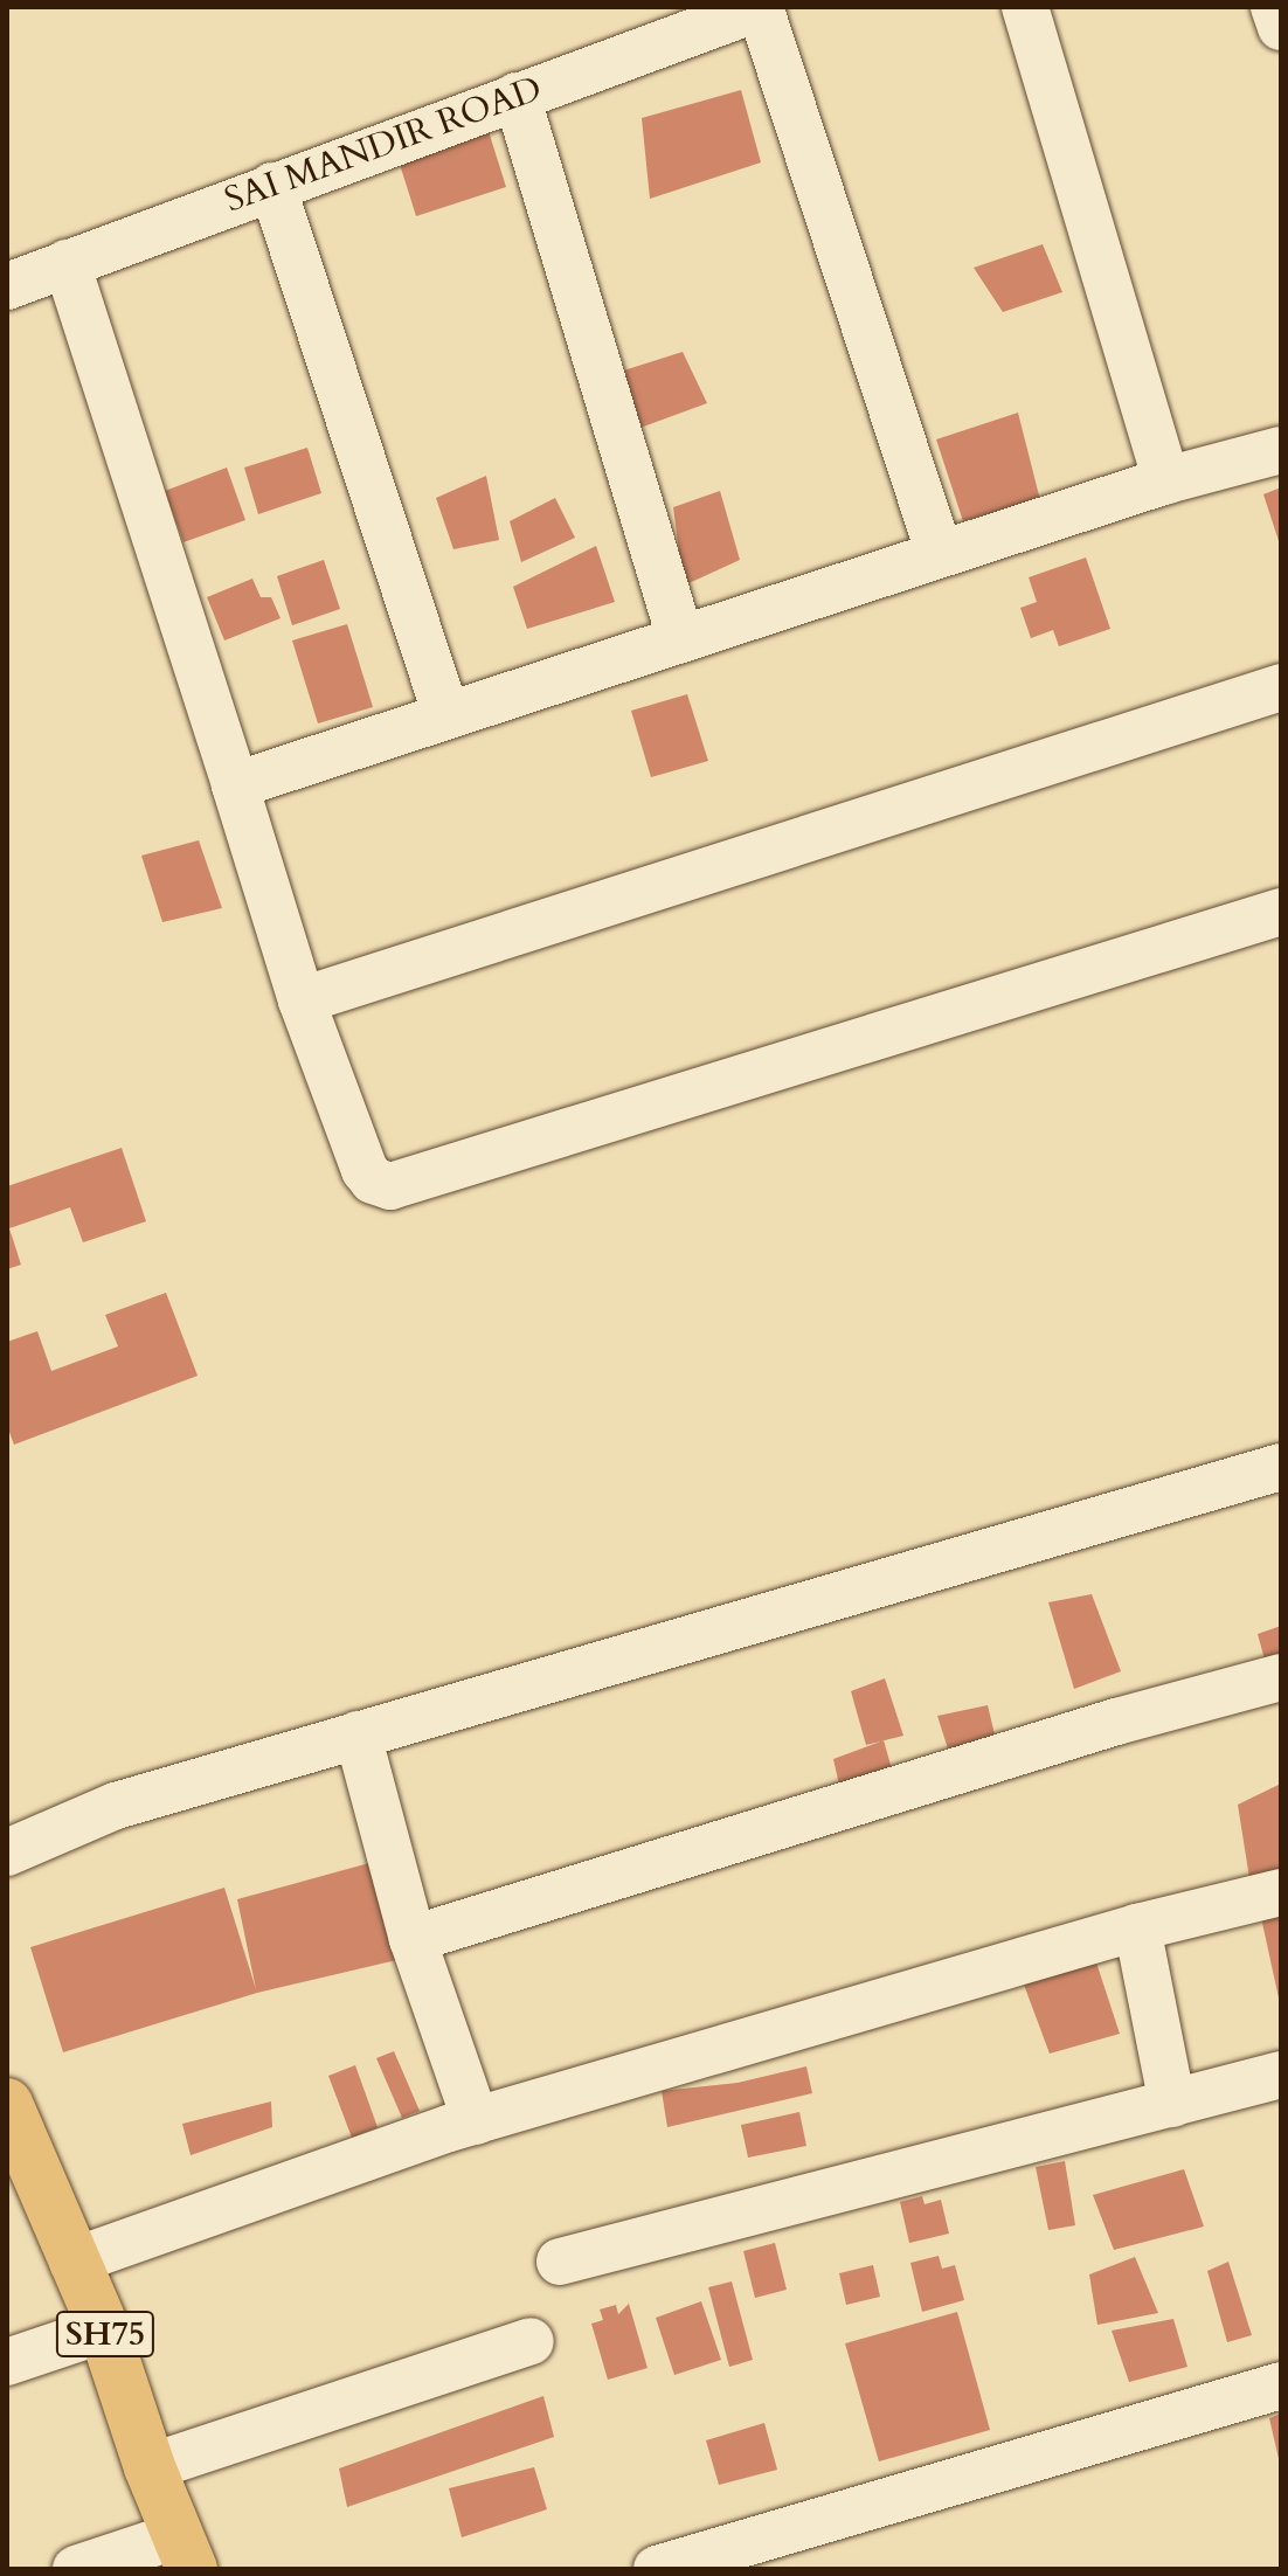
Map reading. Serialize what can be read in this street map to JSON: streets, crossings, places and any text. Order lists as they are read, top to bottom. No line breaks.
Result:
{"streets":{"main road":["SH75"],"street":["SAI MANDIR ROAD"]}}
